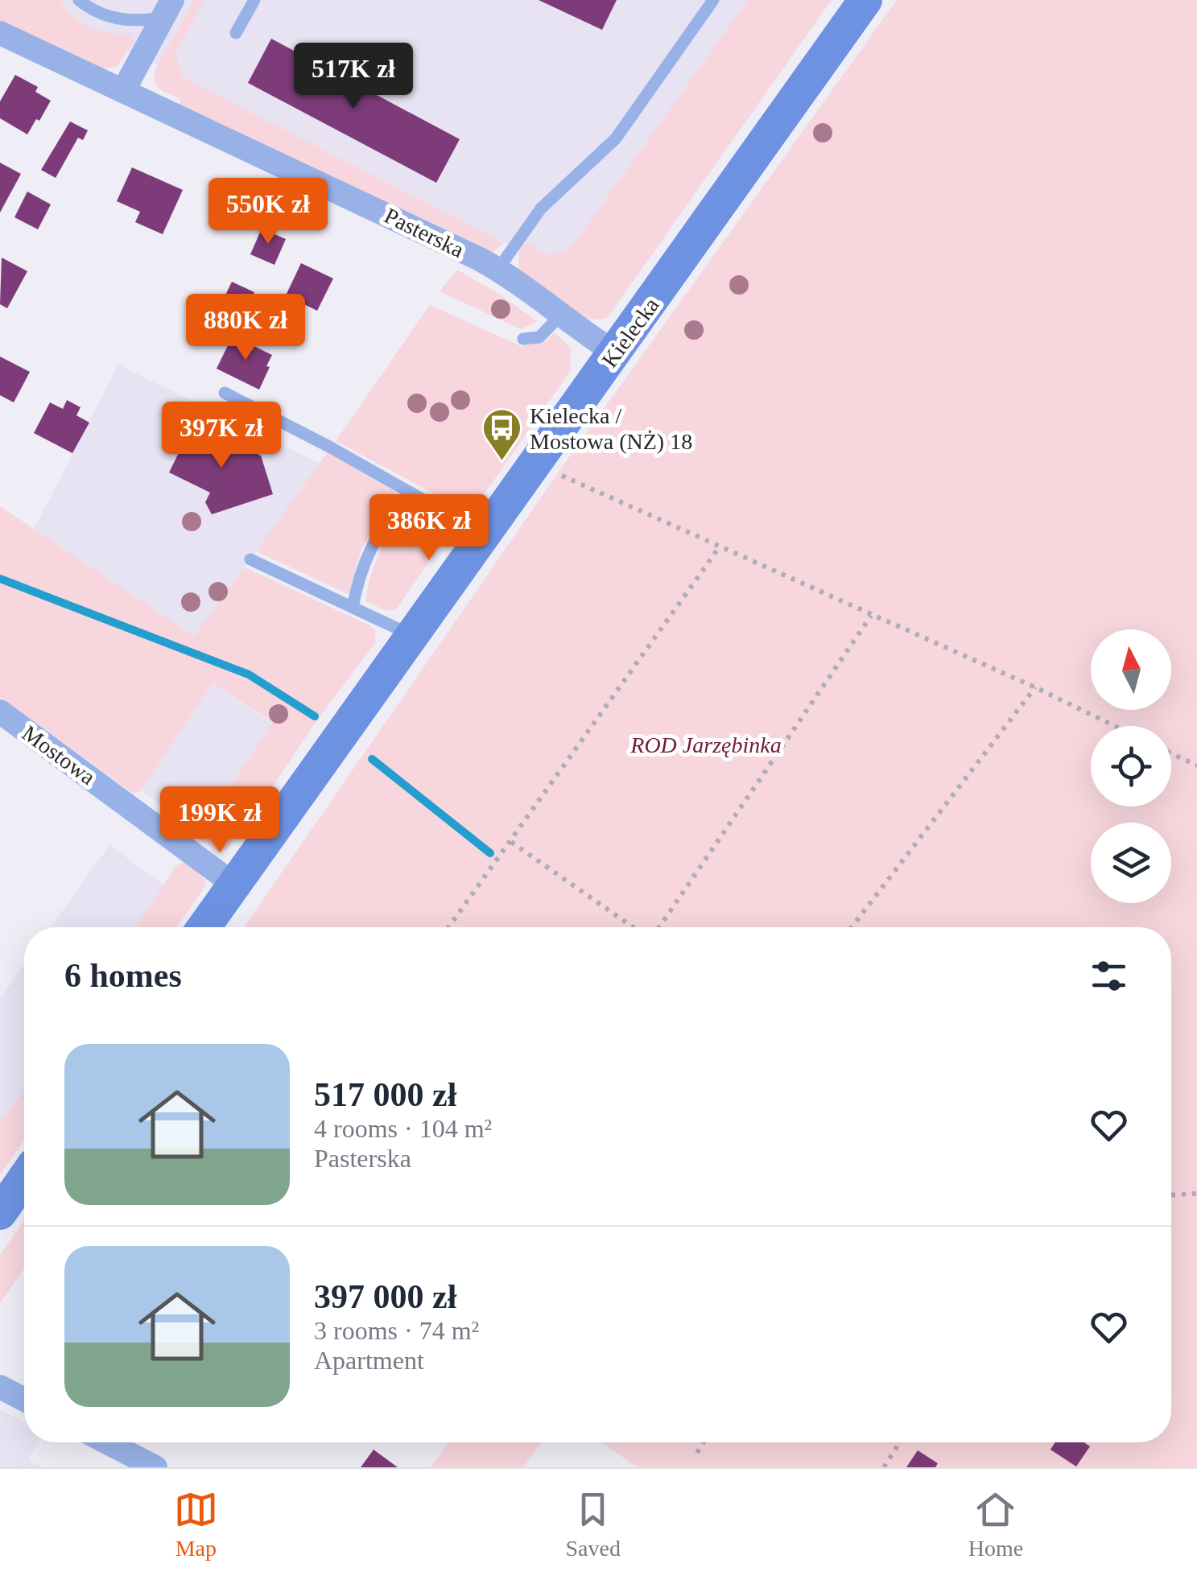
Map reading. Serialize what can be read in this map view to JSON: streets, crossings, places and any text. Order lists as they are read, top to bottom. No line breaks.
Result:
{"streets":{"main road":["Kielecka"],"street":["Pasterska","Mostowa"]},"crossings":[["Pasterska","Kielecka"],["Kielecka","Mostowa"]],"parks":["ROD Jarzębinka"],"places":{"bus stop":["Kielecka / Mostowa (NŻ) 18"]},"north":"top","page":{"price":["517K zł","550K zł","880K zł","397K zł","386K zł","199K zł"],"heading":"6 homes","list":[{"name":"517 000 zł","note":"4 rooms · 104 m² · Pasterska"},{"name":"397 000 zł","note":"3 rooms · 74 m² · Apartment"}],"tabs":["Map","Saved","Home"]}}
